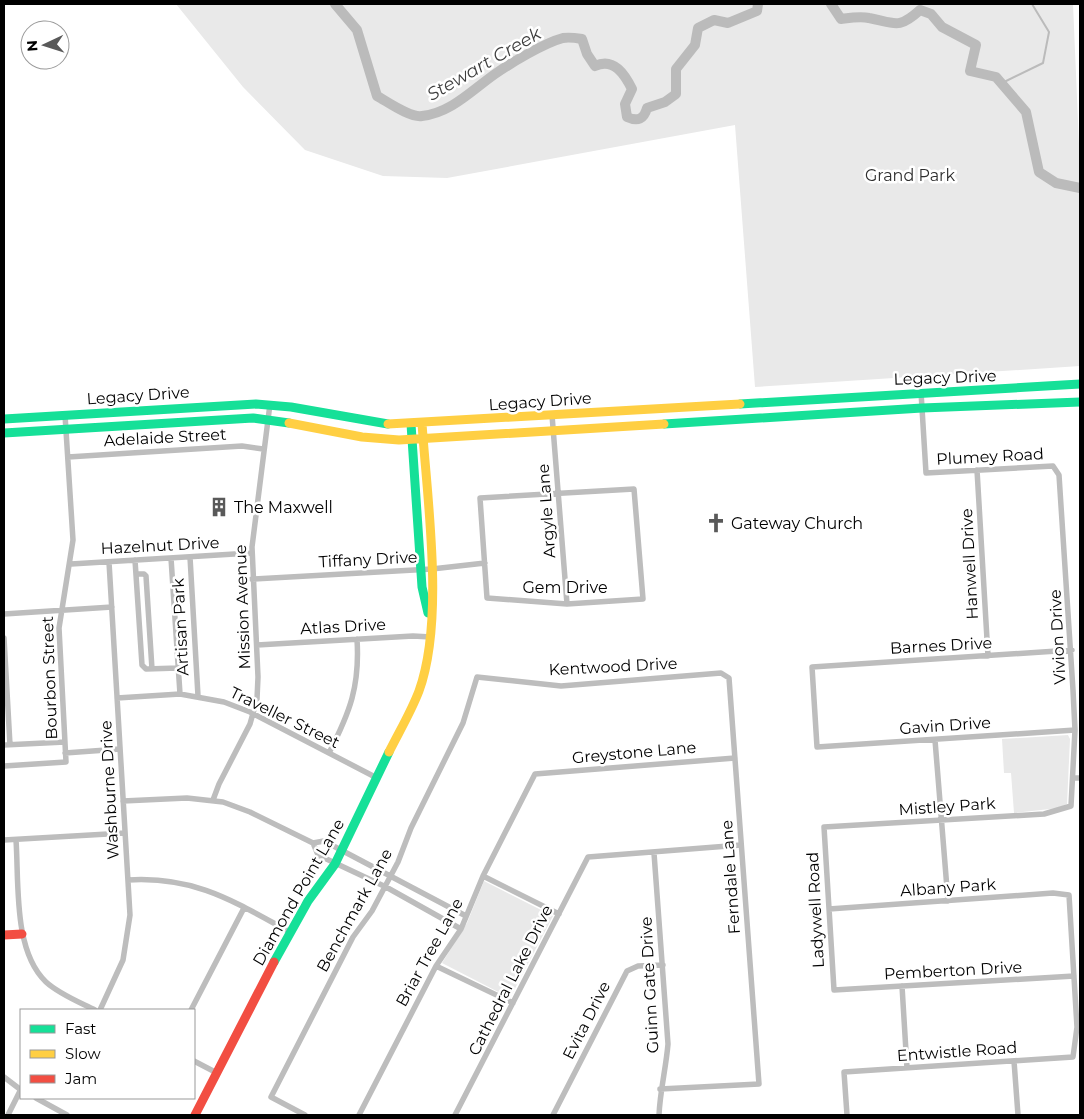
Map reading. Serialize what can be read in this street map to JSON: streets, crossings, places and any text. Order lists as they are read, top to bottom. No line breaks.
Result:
{"streets":{"main road":["Legacy Drive","Diamond Point Lane"],"street":["Adelaide Street","Plumey Road","Argyle Lane","Hazelnut Drive","Tiffany Drive","Hanwell Drive","Gem Drive","Mission Avenue","Atlas Drive","Artisan Park","Vivion Drive","Barnes Drive","Kentwood Drive","Bourbon Street","Traveller Street","Gavin Drive","Greystone Lane","Washburne Drive","Mistley Park","Ferndale Lane","Albany Park","Benchmark Lane","Ladywell Road","Briar Tree Lane","Pemberton Drive","Cathedral Lake Drive","Guinn Gate Drive","Evita Drive","Entwistle Road"]},"crossings":[["Legacy Drive","Plumey Road"],["Legacy Drive","Argyle Lane"],["Legacy Drive","Mission Avenue"],["Legacy Drive","Bourbon Street"],["Legacy Drive","Diamond Point Lane"],["Adelaide Street","Mission Avenue"],["Adelaide Street","Bourbon Street"],["Plumey Road","Hanwell Drive"],["Plumey Road","Vivion Drive"],["Argyle Lane","Gem Drive"],["Hazelnut Drive","Mission Avenue"],["Hazelnut Drive","Artisan Park"],["Hazelnut Drive","Bourbon Street"],["Hazelnut Drive","Washburne Drive"],["Tiffany Drive","Gem Drive"],["Tiffany Drive","Mission Avenue"],["Tiffany Drive","Diamond Point Lane"],["Hanwell Drive","Barnes Drive"],["Mission Avenue","Atlas Drive"],["Mission Avenue","Traveller Street"],["Atlas Drive","Diamond Point Lane"],["Artisan Park","Traveller Street"],["Vivion Drive","Barnes Drive"],["Vivion Drive","Gavin Drive"],["Vivion Drive","Mistley Park"],["Barnes Drive","Gavin Drive"],["Kentwood Drive","Ferndale Lane"],["Kentwood Drive","Benchmark Lane"],["Traveller Street","Washburne Drive"],["Traveller Street","Diamond Point Lane"],["Greystone Lane","Ferndale Lane"],["Greystone Lane","Briar Tree Lane"],["Mistley Park","Ladywell Road"],["Ferndale Lane","Guinn Gate Drive"],["Albany Park","Ladywell Road"],["Albany Park","Pemberton Drive"],["Albany Park","Entwistle Road"],["Ladywell Road","Pemberton Drive"],["Pemberton Drive","Entwistle Road"],["Cathedral Lake Drive","Guinn Gate Drive"],["Guinn Gate Drive","Evita Drive"]],"water":["Stewart Creek"],"parks":["Grand Park"],"places":{"building":["The Maxwell"],"church":["Gateway Church"]},"legend":["Fast","Slow","Jam"],"north":"left"}
